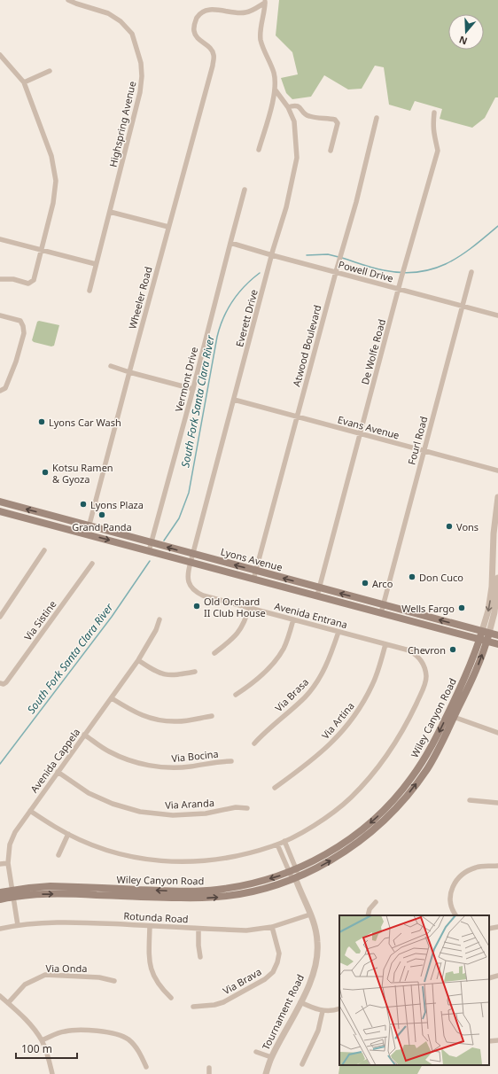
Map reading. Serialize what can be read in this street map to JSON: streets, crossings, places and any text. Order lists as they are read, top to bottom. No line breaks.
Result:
{"streets":{"main road":["Lyons Avenue","Wiley Canyon Road"],"street":["Highspring Avenue","Powell Drive","Wheeler Road","Everett Drive","Atwood Boulevard","De Wolfe Road","Vermont Drive","Evans Avenue","Fourl Road","Avenida Entrana","Via Sistine","Via Brasa","Via Artina","Via Bocina","Avenida Cappela","Via Aranda","Rotunda Road","Via Onda","Via Brava","Tournament Road"]},"crossings":[["Powell Drive","Everett Drive"],["Powell Drive","Atwood Boulevard"],["Powell Drive","De Wolfe Road"],["Powell Drive","Vermont Drive"],["Powell Drive","Fourl Road"],["Wheeler Road","Lyons Avenue"],["Everett Drive","Evans Avenue"],["Everett Drive","Lyons Avenue"],["Everett Drive","Avenida Entrana"],["Atwood Boulevard","Evans Avenue"],["Atwood Boulevard","Lyons Avenue"],["De Wolfe Road","Evans Avenue"],["De Wolfe Road","Lyons Avenue"],["Vermont Drive","Lyons Avenue"],["Evans Avenue","Fourl Road"],["Fourl Road","Lyons Avenue"],["Lyons Avenue","Avenida Entrana"],["Lyons Avenue","Wiley Canyon Road"],["Avenida Entrana","Via Brasa"],["Avenida Entrana","Via Artina"],["Avenida Entrana","Tournament Road"],["Wiley Canyon Road","Avenida Cappela"],["Wiley Canyon Road","Tournament Road"],["Via Bocina","Avenida Cappela"],["Avenida Cappela","Via Aranda"],["Avenida Cappela","Rotunda Road"],["Rotunda Road","Via Brava"],["Rotunda Road","Tournament Road"]],"water":["South Fork Santa Clara River"],"places":["Lyons Car Wash","Kotsu Ramen & Gyoza","Lyons Plaza","Grand Panda","Vons","Don Cuco","Arco","Old Orchard II Club House","Wells Fargo","Chevron"],"scale_bar":"100 m","north":"bottom"}
